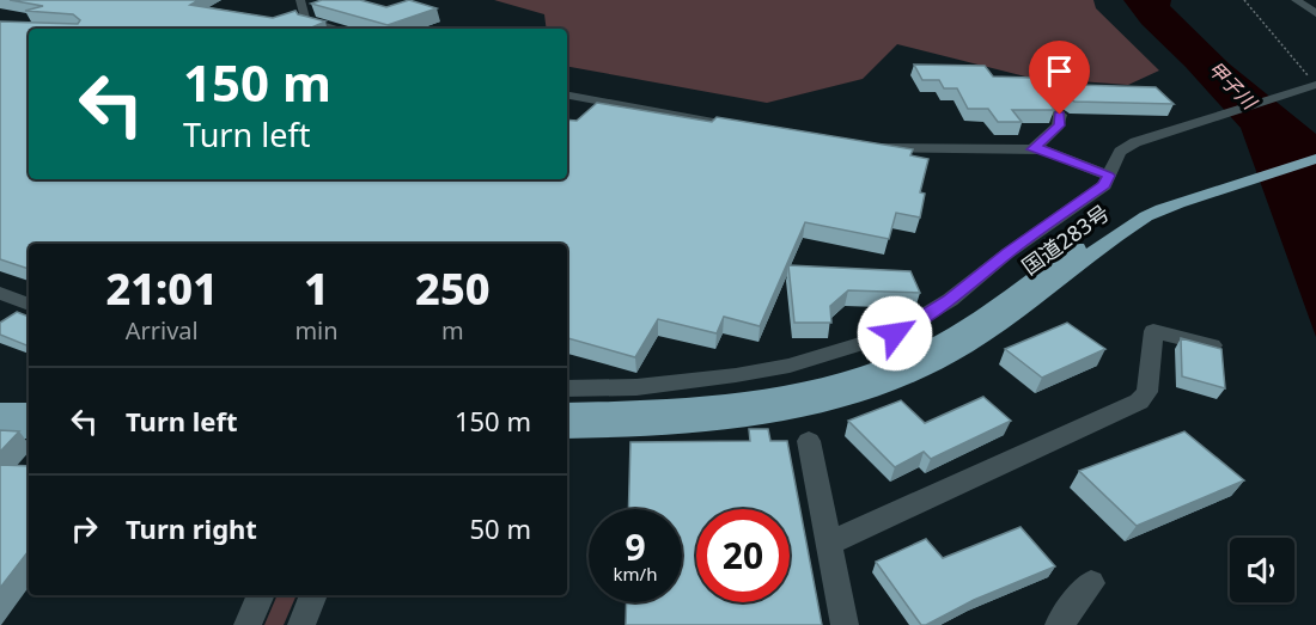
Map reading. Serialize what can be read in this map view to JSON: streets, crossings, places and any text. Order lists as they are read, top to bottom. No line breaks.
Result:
{"streets":{"highway":["国道283号"]},"water":["甲子川"],"page":{"turn":["150 m","Turn left"],"eta":["21:01","Arrival","1","min","250","m"],"list":[{"name":"Turn left","value":"150 m"},{"name":"Turn right","value":"50 m"}],"speed":"9 km/h","limit":"20"}}
